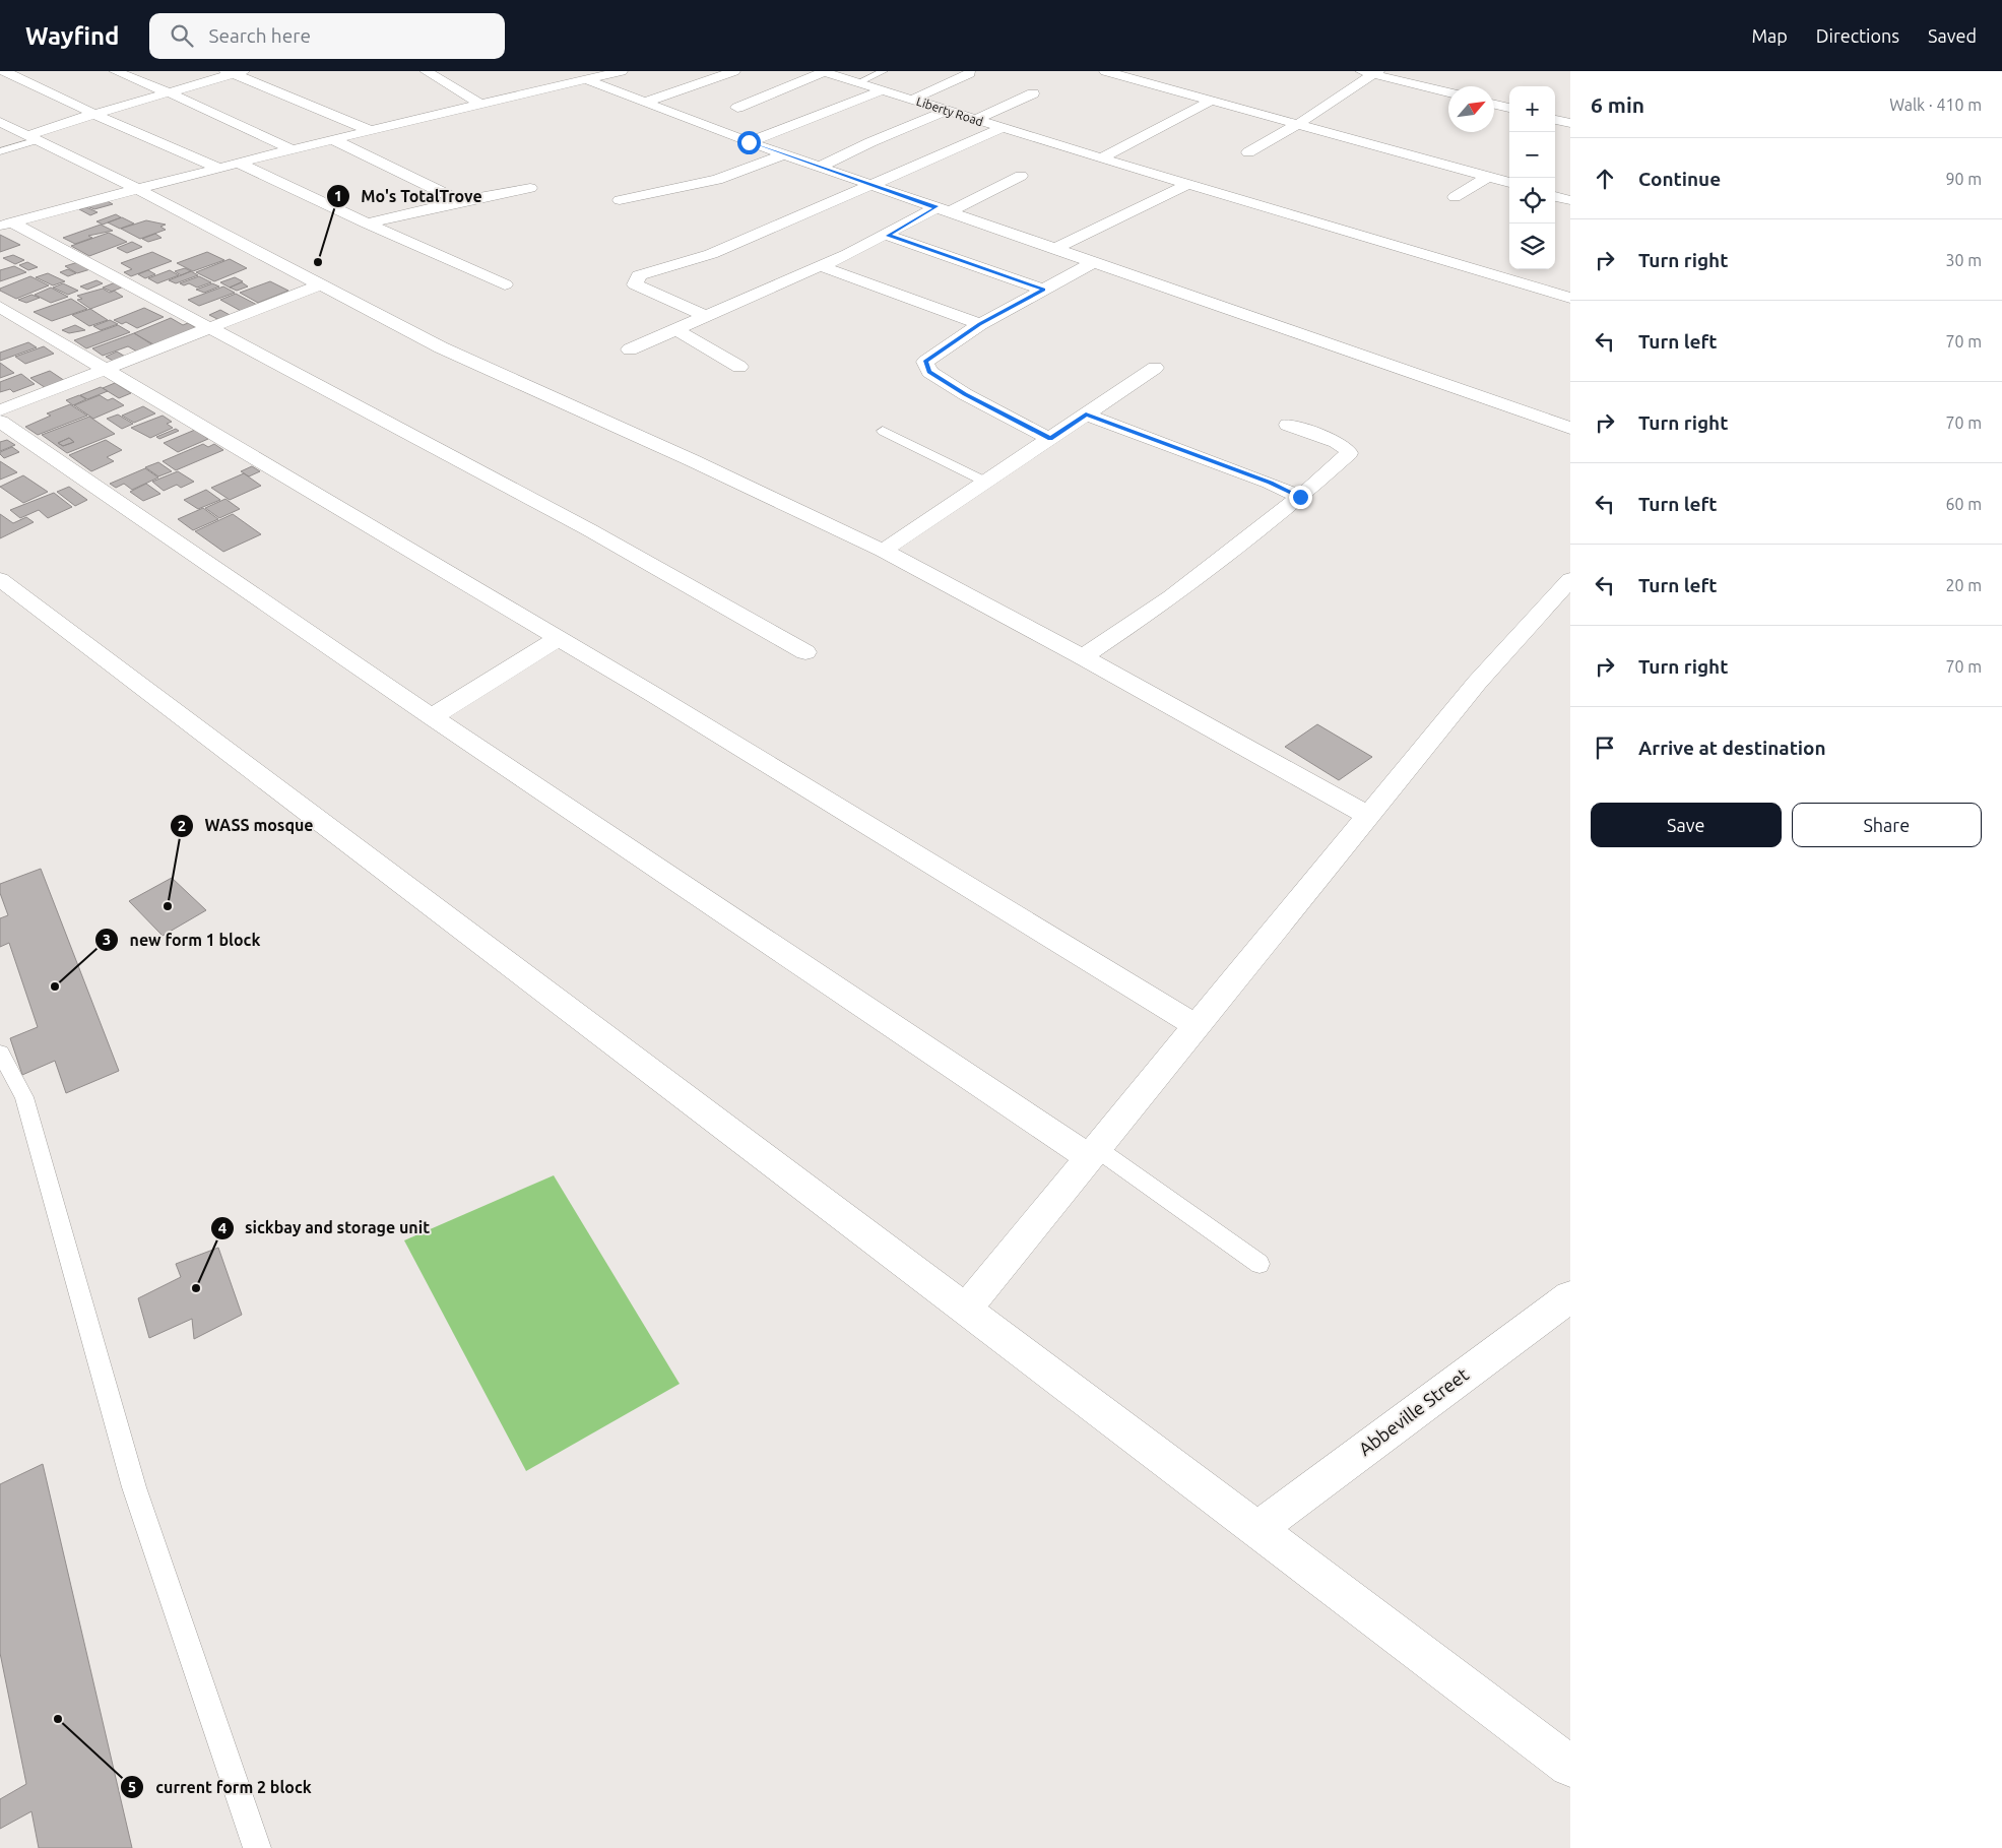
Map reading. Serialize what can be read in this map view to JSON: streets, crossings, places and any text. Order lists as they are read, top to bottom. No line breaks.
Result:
{"streets":{"street":["Liberty Road","Abbeville Street"]},"places":["Mo's TotalTrove","WASS mosque","new form 1 block","sickbay and storage unit","current form 2 block"],"north":"top right","page":{"header":"Wayfind","search":"Search here","nav":["Map","Directions","Saved"],"heading":["6 min","Walk · 410 m"],"map_buttons":["+","−"],"list":[["Continue","90 m"],["Turn right","30 m"],["Turn left","70 m"],["Turn right","70 m"],["Turn left","60 m"],["Turn left","20 m"],["Turn right","70 m"],"Arrive at destination"],"buttons":["Save","Share"]}}
